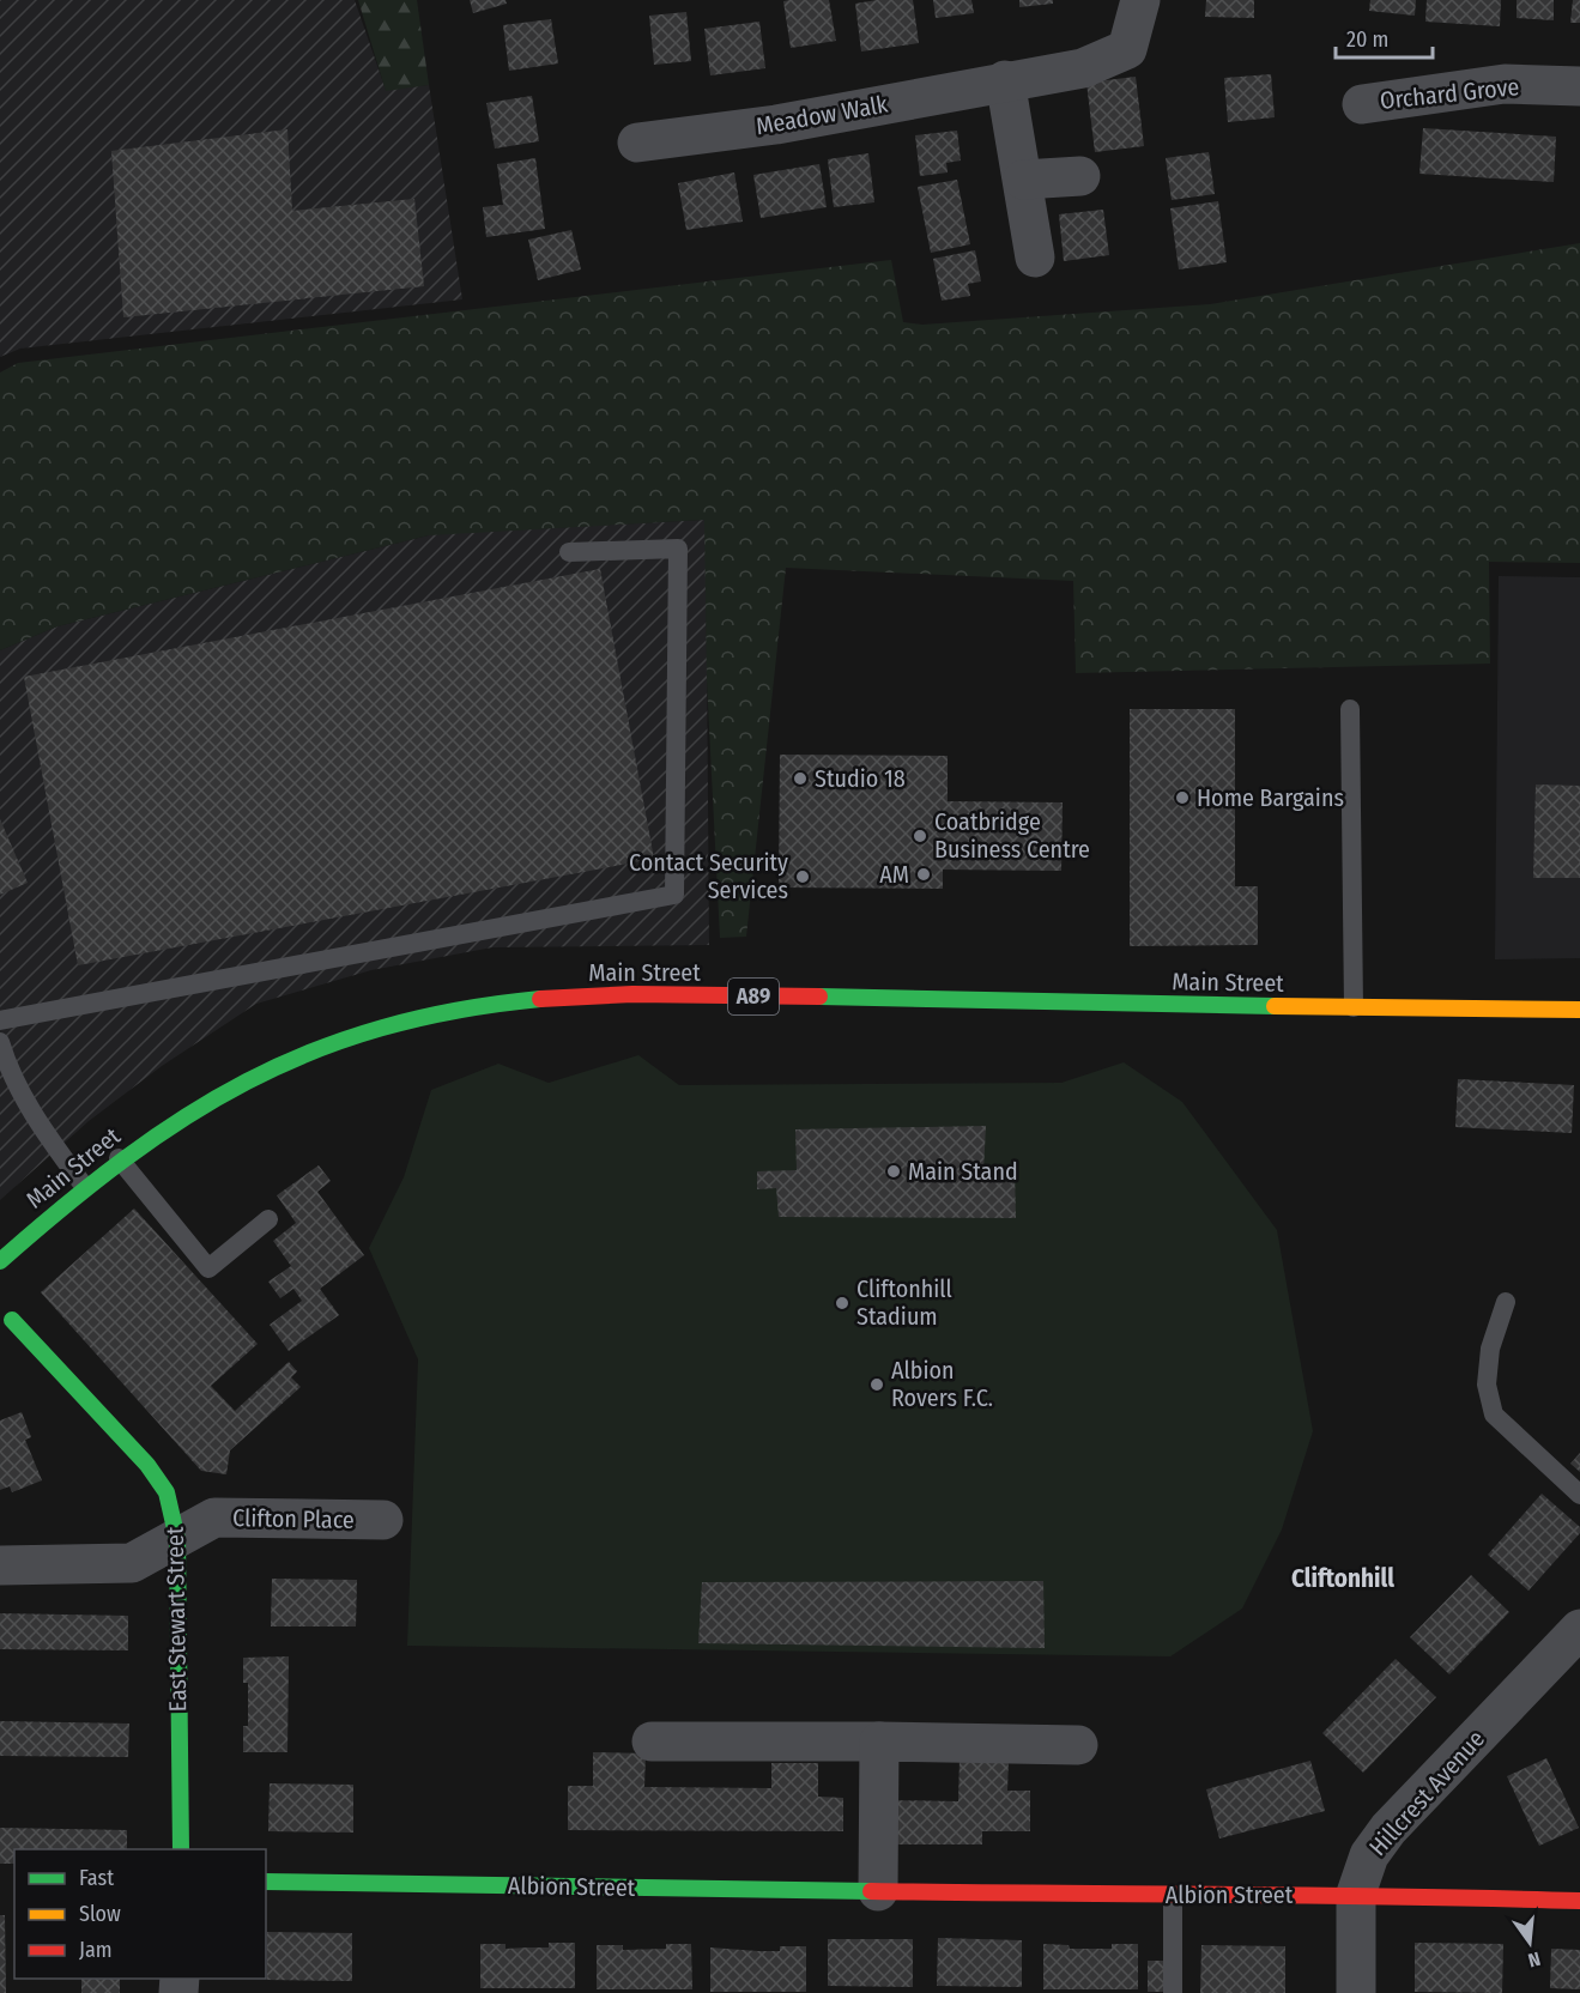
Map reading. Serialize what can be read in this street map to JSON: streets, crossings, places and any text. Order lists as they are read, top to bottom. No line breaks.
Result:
{"streets":{"street":["Orchard Grove","Meadow Walk","Main Street","A89","Clifton Place","East Stewart Street","Hillcrest Avenue","Albion Street"]},"crossings":[["Clifton Place","East Stewart Street"],["Hillcrest Avenue","Albion Street"]],"districts":["Cliftonhill"],"places":["Studio 18","Home Bargains","Coatbridge Business Centre","AM","Contact Security Services","Main Stand","Cliftonhill Stadium","Albion Rovers F.C."],"legend":["Fast","Slow","Jam"],"scale_bar":"20 m","north":"bottom"}
